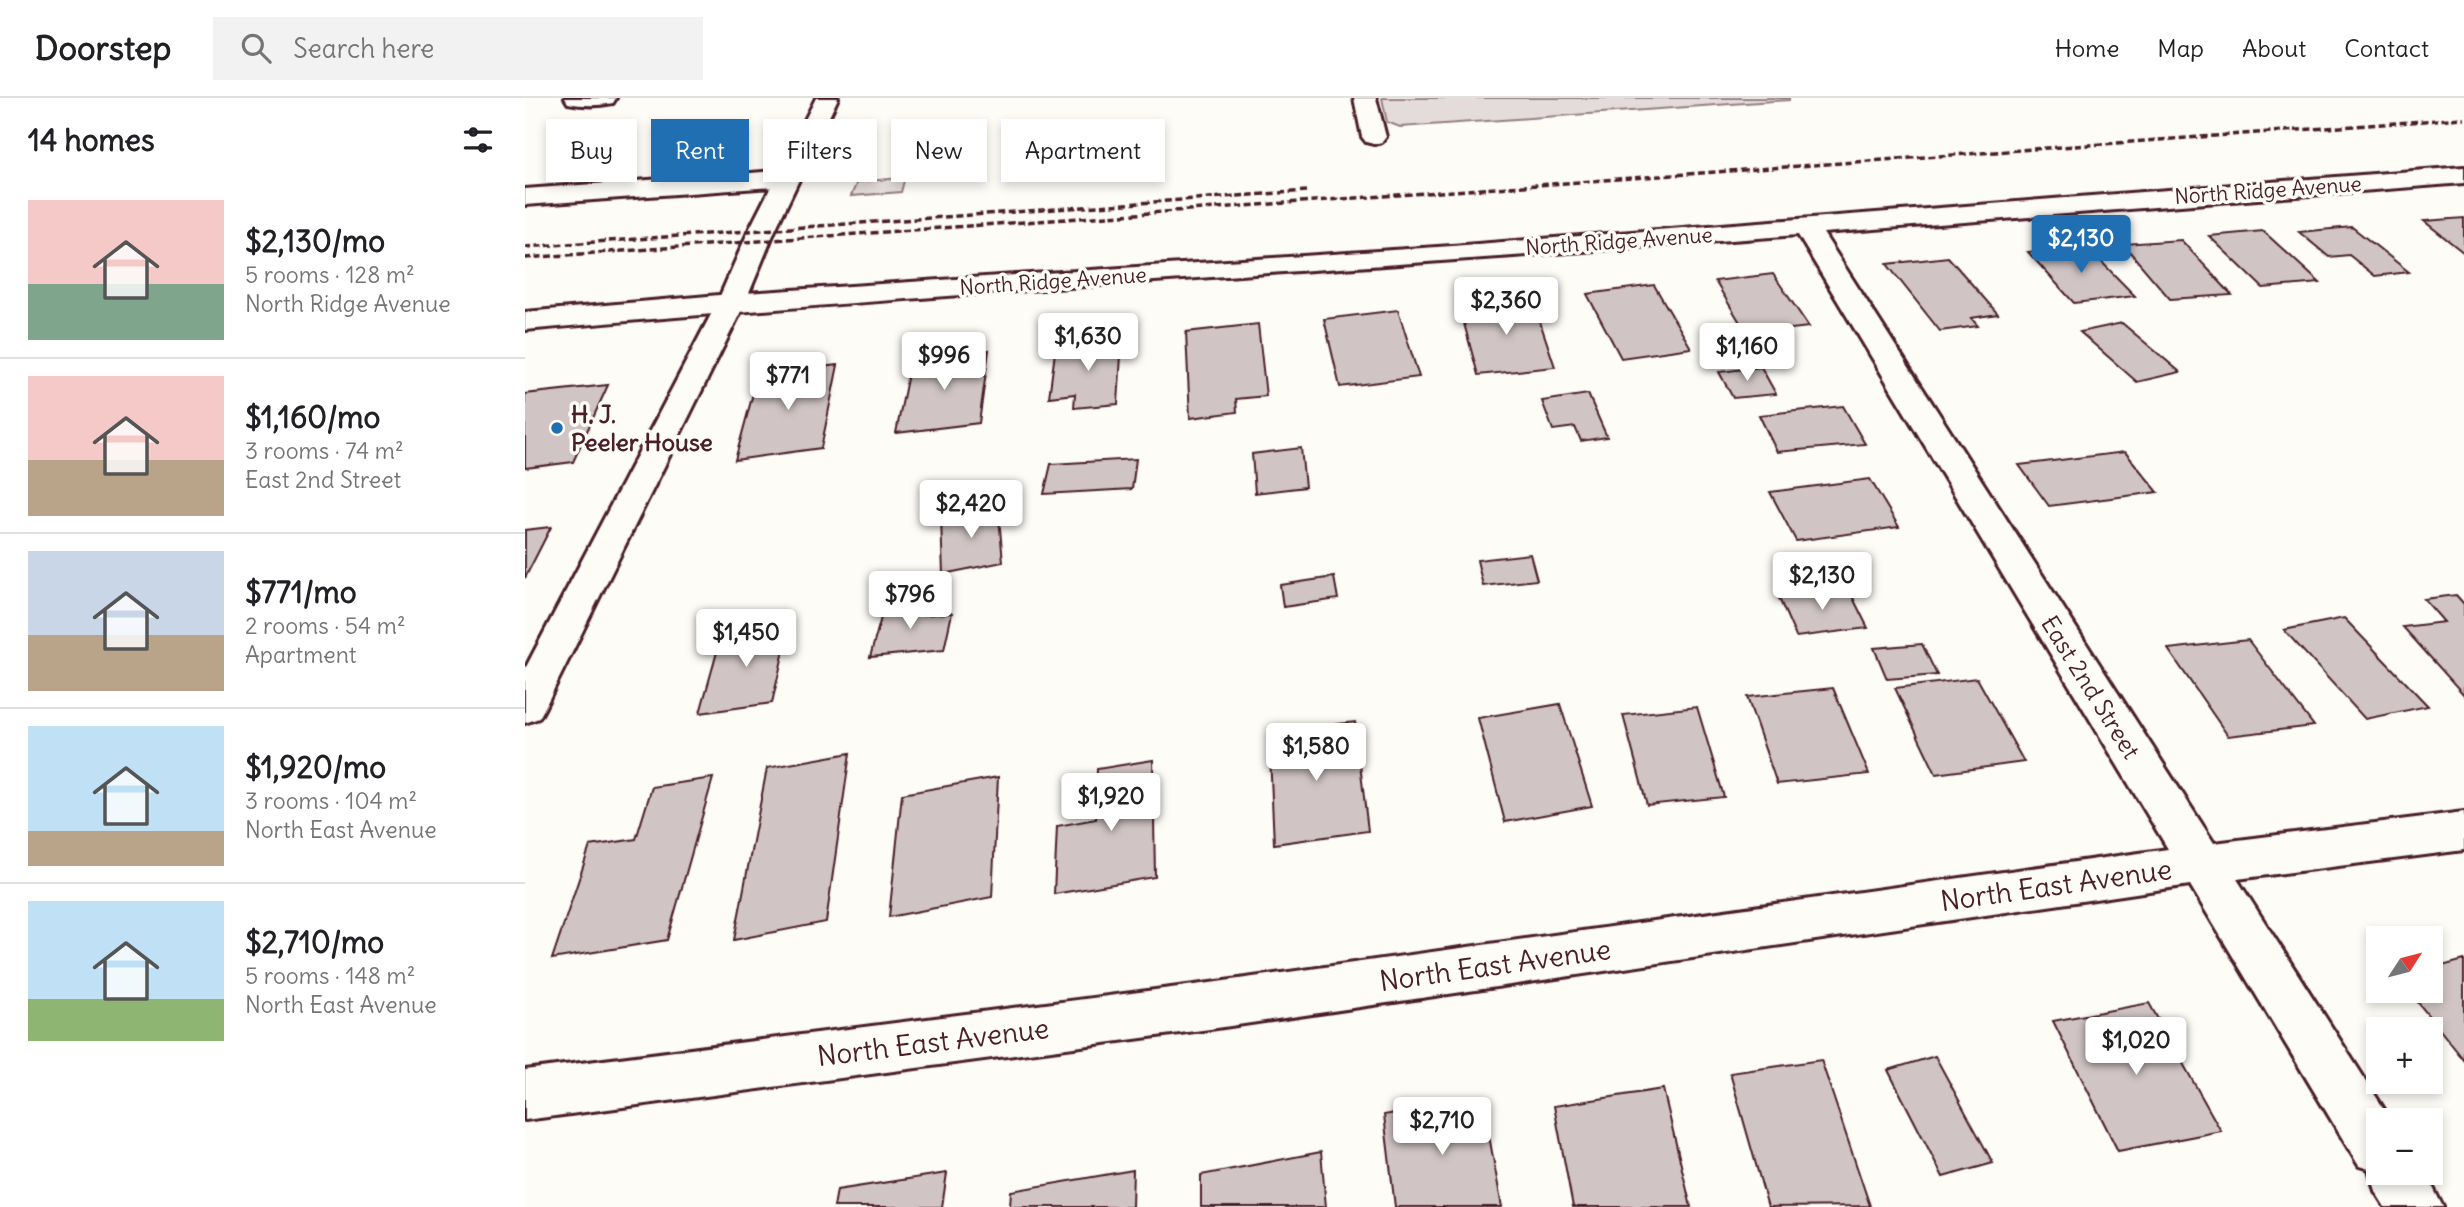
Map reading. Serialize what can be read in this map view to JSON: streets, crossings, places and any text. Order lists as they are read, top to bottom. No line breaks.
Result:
{"streets":{"street":["North Ridge Avenue","East 2nd Street","North East Avenue"]},"crossings":[["North Ridge Avenue","East 2nd Street"],["East 2nd Street","North East Avenue"]],"places":["H. J. Peeler House"],"north":"top right","page":{"header":"Doorstep","search":"Search here","nav":["Home","Map","About","Contact"],"heading":"14 homes","chip":["Buy","Rent","Filters","New","Apartment"],"list":[{"name":"$2,130/mo","note":"5 rooms · 128 m² · North Ridge Avenue"},{"name":"$1,160/mo","note":"3 rooms · 74 m² · East 2nd Street"},{"name":"$771/mo","note":"2 rooms · 54 m² · Apartment"},{"name":"$1,920/mo","note":"3 rooms · 104 m² · North East Avenue"},{"name":"$2,710/mo","note":"5 rooms · 148 m² · North East Avenue"}],"price":["$2,130","$2,360","$1,630","$1,160","$996","$771","$2,420","$2,130","$796","$1,450","$1,580","$1,920","$1,020","$2,710"],"map_buttons":["+","−"]}}
